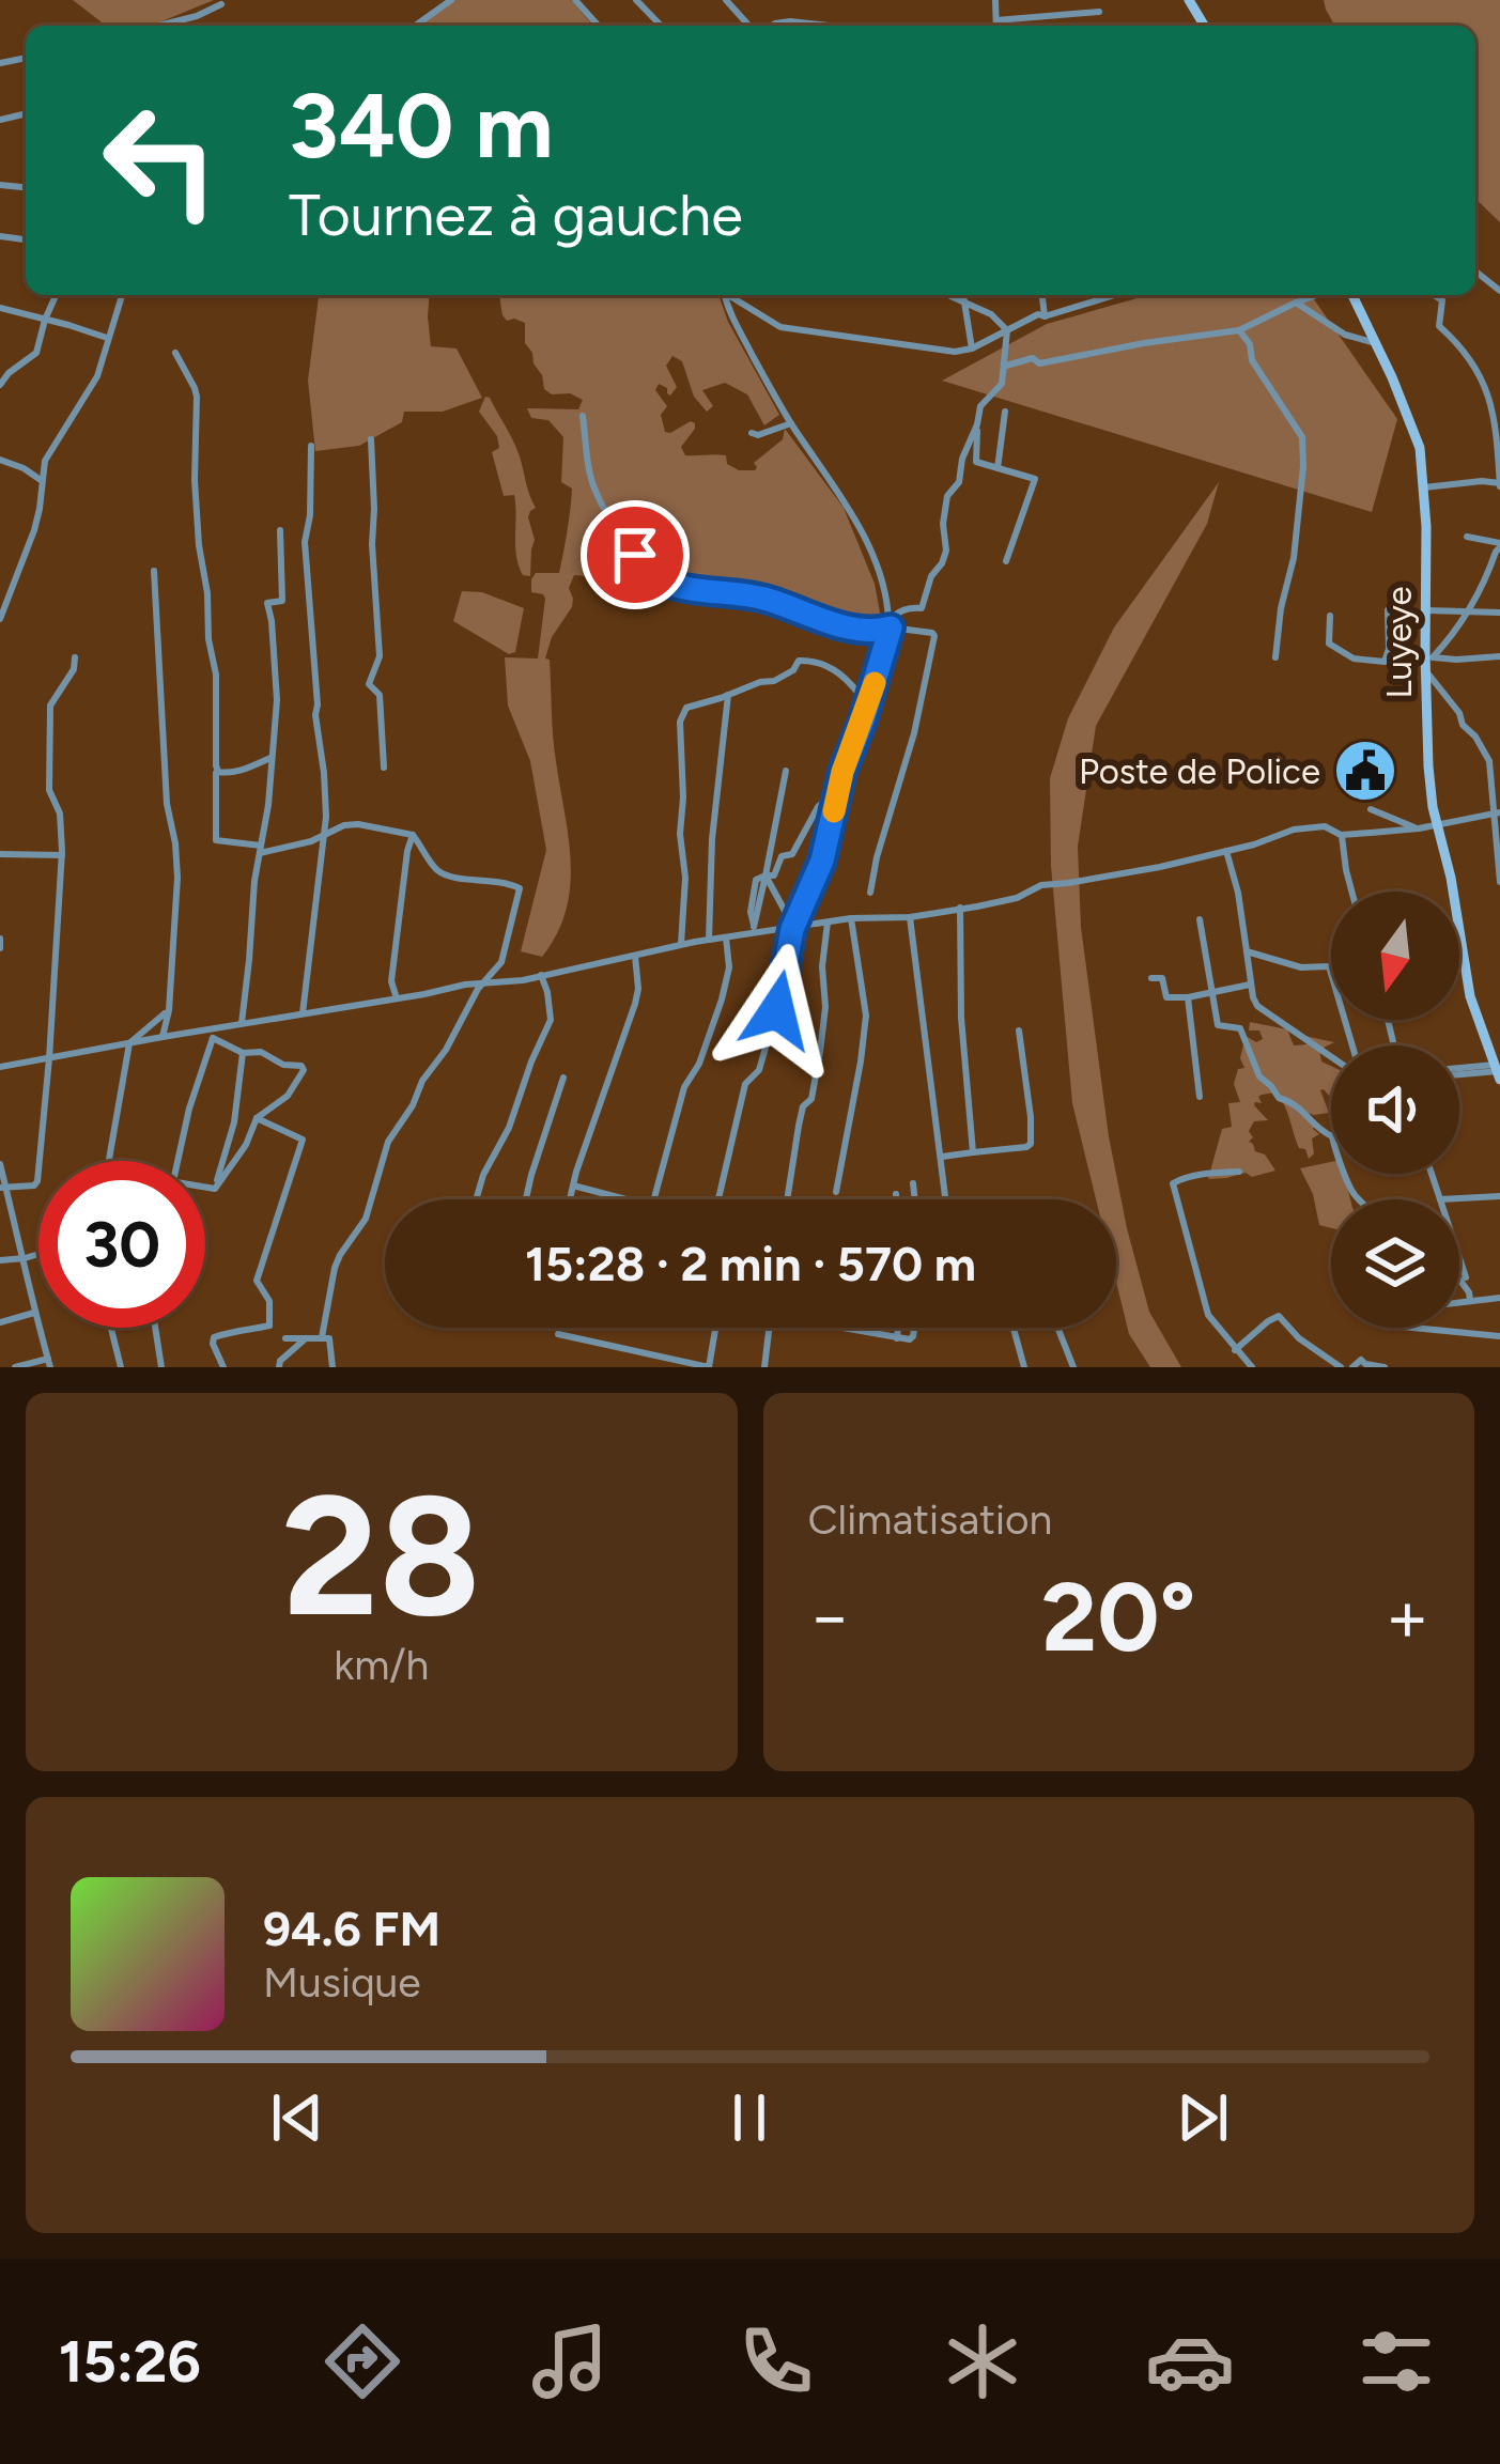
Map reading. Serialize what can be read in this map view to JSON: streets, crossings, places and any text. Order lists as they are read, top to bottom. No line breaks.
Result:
{"streets":{"street":["Luyeye"]},"places":{"public building":["Poste de Police"]},"north":"bottom","page":{"turn":["340 m","Tournez à gauche"],"limit":"30","trip":"15:28 · 2 min · 570 m","tile":[["28","km/h"],"Climatisation"],"heat":["−","20°","+"],"song":["94.6 FM","Musique"],"tabs":"15:26"}}
